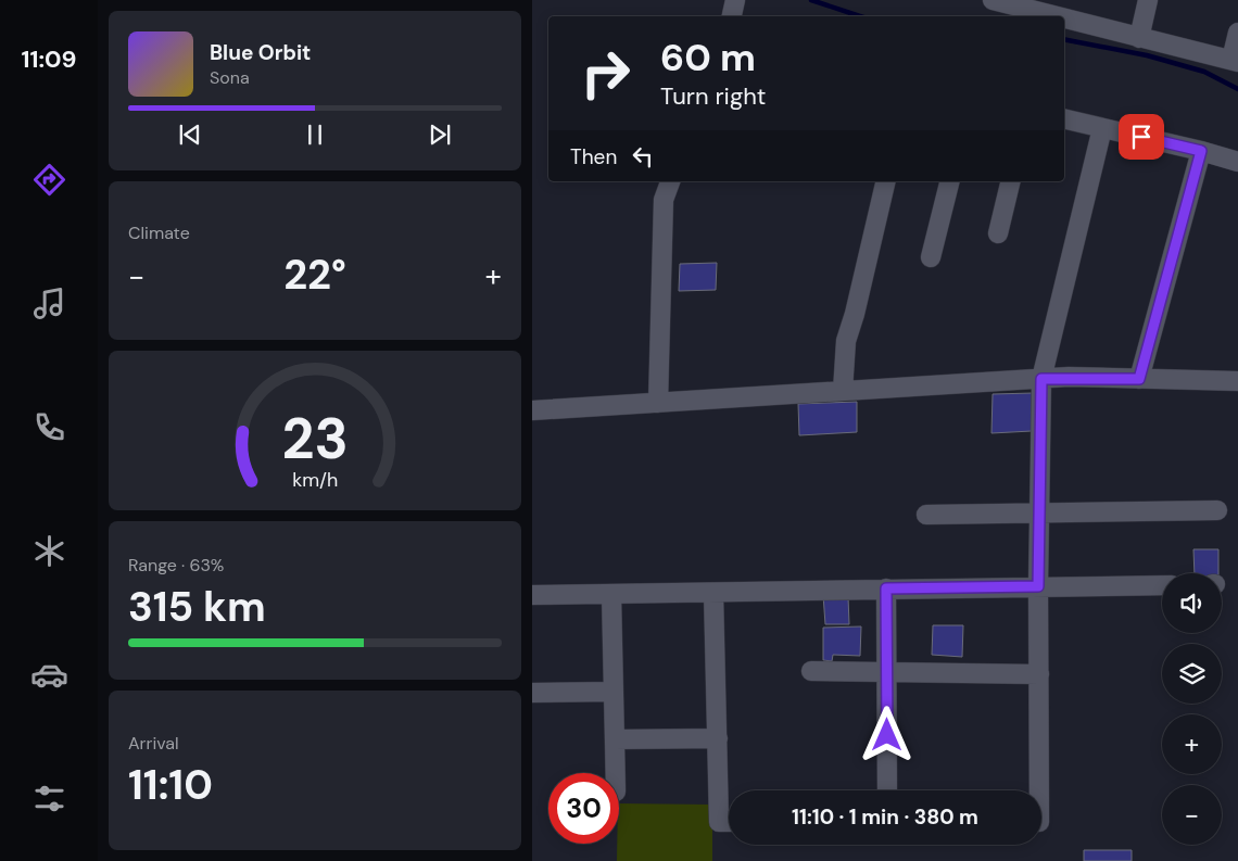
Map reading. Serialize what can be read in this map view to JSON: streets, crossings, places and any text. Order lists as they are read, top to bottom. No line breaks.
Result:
{"page":{"tabs":"11:09","turn":["60 m","Turn right"],"song":["Blue Orbit","Sona"],"then":"Then","tile":["Climate",["Range · 63%","315 km"],["Arrival","11:10"]],"heat":["−","22°","+"],"map_buttons":["+","−"],"limit":"30","trip":"11:10 · 1 min · 380 m","gauge":["23","km/h"]}}
